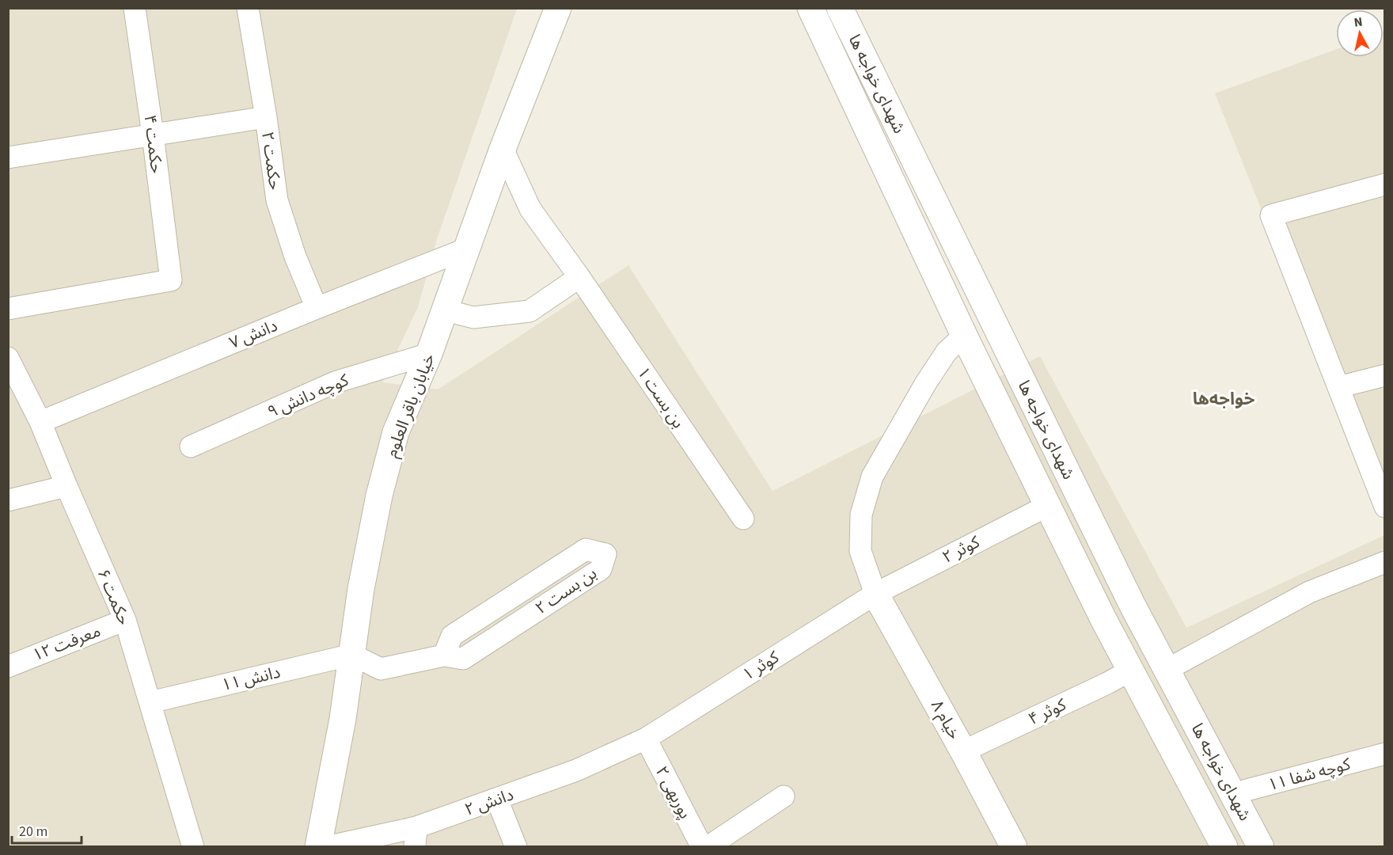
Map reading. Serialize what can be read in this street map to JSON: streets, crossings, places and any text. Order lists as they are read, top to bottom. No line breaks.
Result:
{"streets":{"street":["شهدای خواجه ها","حکمت ۴","حکمت ۲","دانش ۷","کوچه دانش ۹","بن بست ۱","خیابان باقر العلوم","کوثر ۲","بن بست ۲","حکمت ۶","معرفت ۱۲","کوثر ۱","دانش ۱۱","کوثر ۴","خیام ۸","کوچه شفا ۱۱","پوربهی ۲","دانش ۲"]},"crossings":[["شهدای خواجه ها","کوثر ۲"],["شهدای خواجه ها","کوثر ۴"],["شهدای خواجه ها","کوچه شفا ۱۱"],["حکمت ۲","دانش ۷"],["دانش ۷","خیابان باقر العلوم"],["دانش ۷","حکمت ۶"],["کوچه دانش ۹","خیابان باقر العلوم"],["بن بست ۱","خیابان باقر العلوم"],["خیابان باقر العلوم","بن بست ۲"],["خیابان باقر العلوم","دانش ۱۱"],["کوثر ۲","کوثر ۱"],["کوثر ۲","خیام ۸"],["بن بست ۲","دانش ۱۱"],["حکمت ۶","معرفت ۱۲"],["حکمت ۶","دانش ۱۱"],["کوثر ۱","خیام ۸"],["کوثر ۱","پوربهی ۲"],["کوثر ۱","دانش ۲"],["کوثر ۴","خیام ۸"],["پوربهی ۲","دانش ۲"]],"districts":["خواجه‌ها"],"scale_bar":"20 m","north":"top"}
